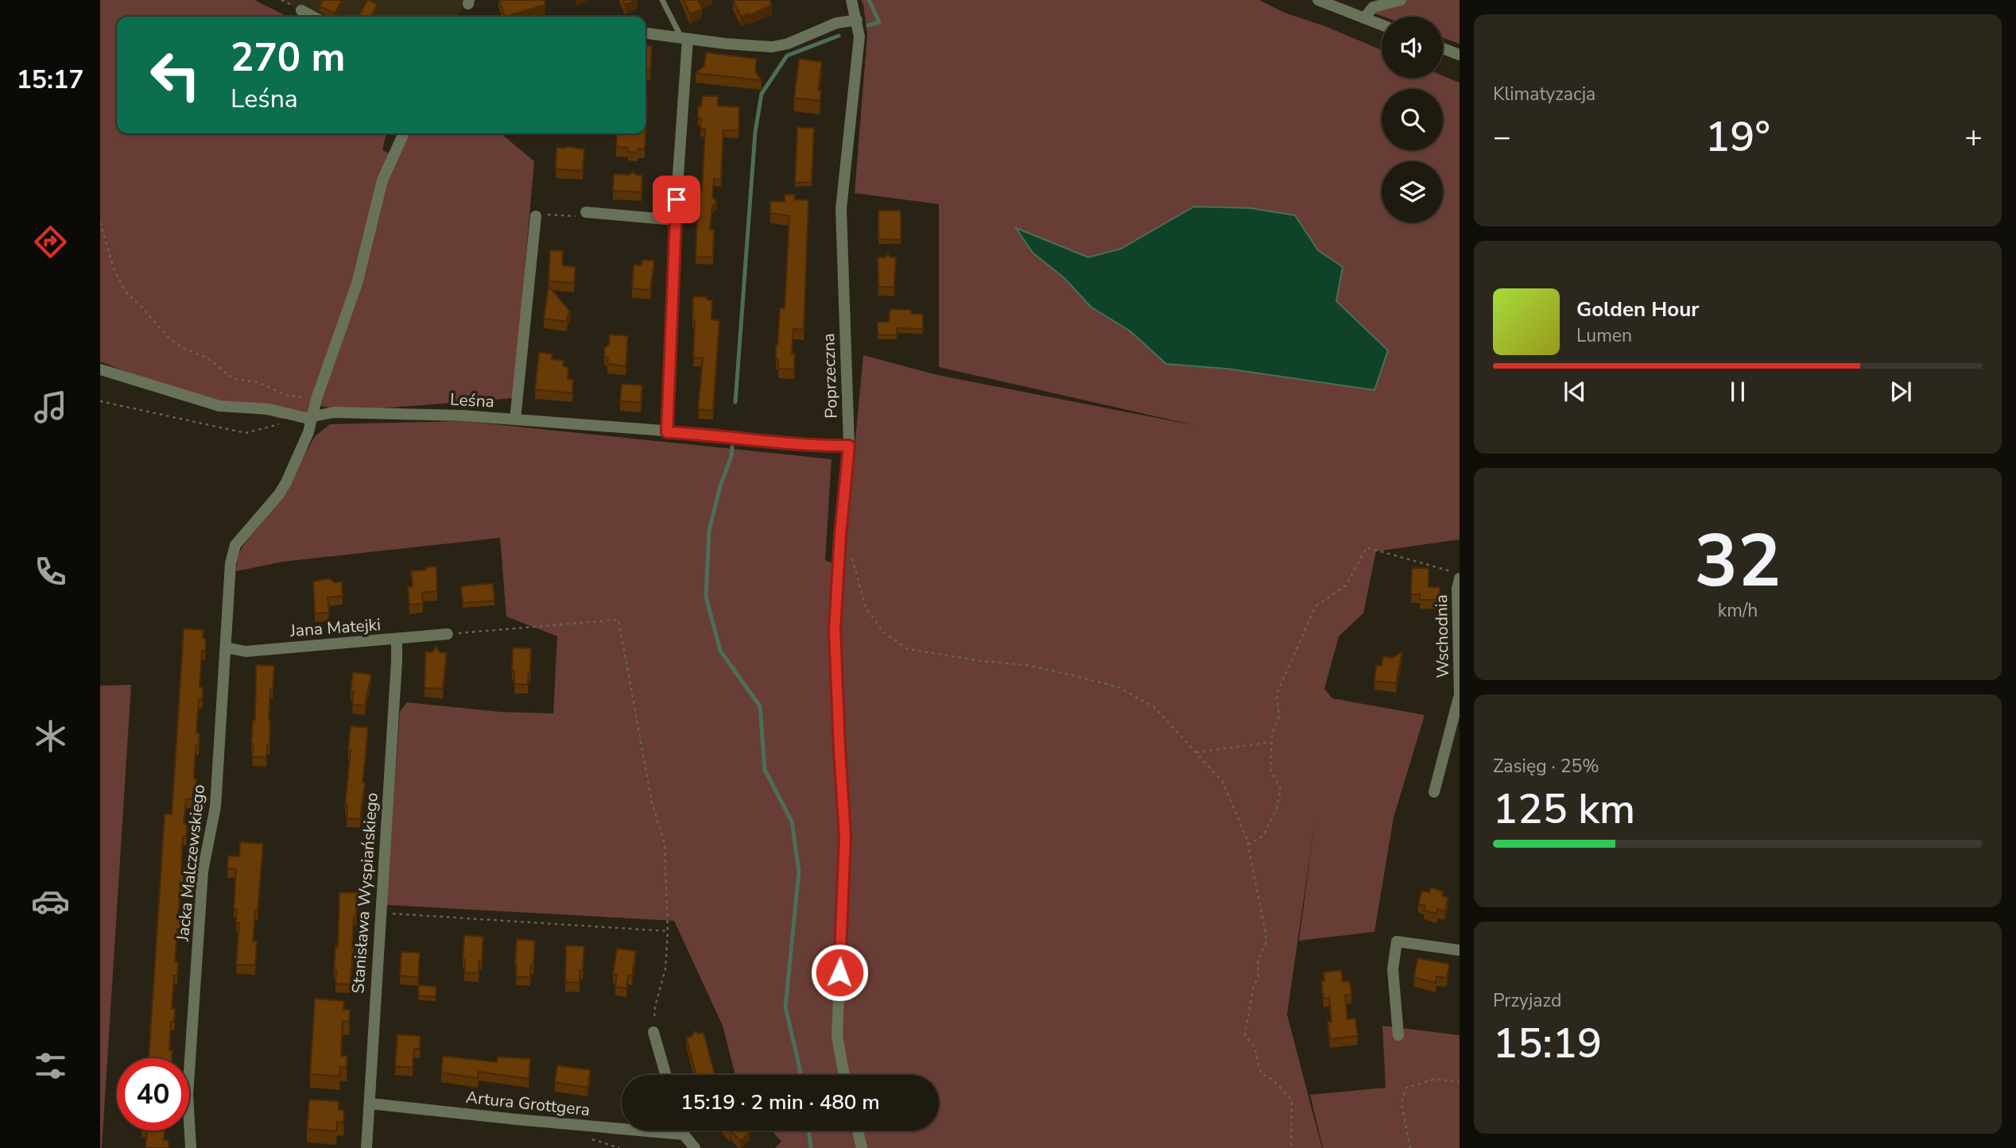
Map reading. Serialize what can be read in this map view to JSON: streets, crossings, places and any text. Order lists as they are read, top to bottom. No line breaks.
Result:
{"streets":{"street":["Poprzeczna","Leśna","Jana Matejki","Wschodnia","Jacka Malczewskiego","Stanisława Wyspiańskiego","Artura Grottgera"]},"crossings":[["Poprzeczna","Leśna"],["Leśna","Jacka Malczewskiego"],["Jana Matejki","Jacka Malczewskiego"],["Jana Matejki","Stanisława Wyspiańskiego"],["Stanisława Wyspiańskiego","Artura Grottgera"]],"page":{"tabs":"15:17","tile":["Klimatyzacja",["32","km/h"],["Zasięg · 25%","125 km"],["Przyjazd","15:19"]],"turn":["270 m","Leśna"],"heat":["−","19°","+"],"song":["Golden Hour","Lumen"],"limit":"40","trip":"15:19 · 2 min · 480 m"}}
